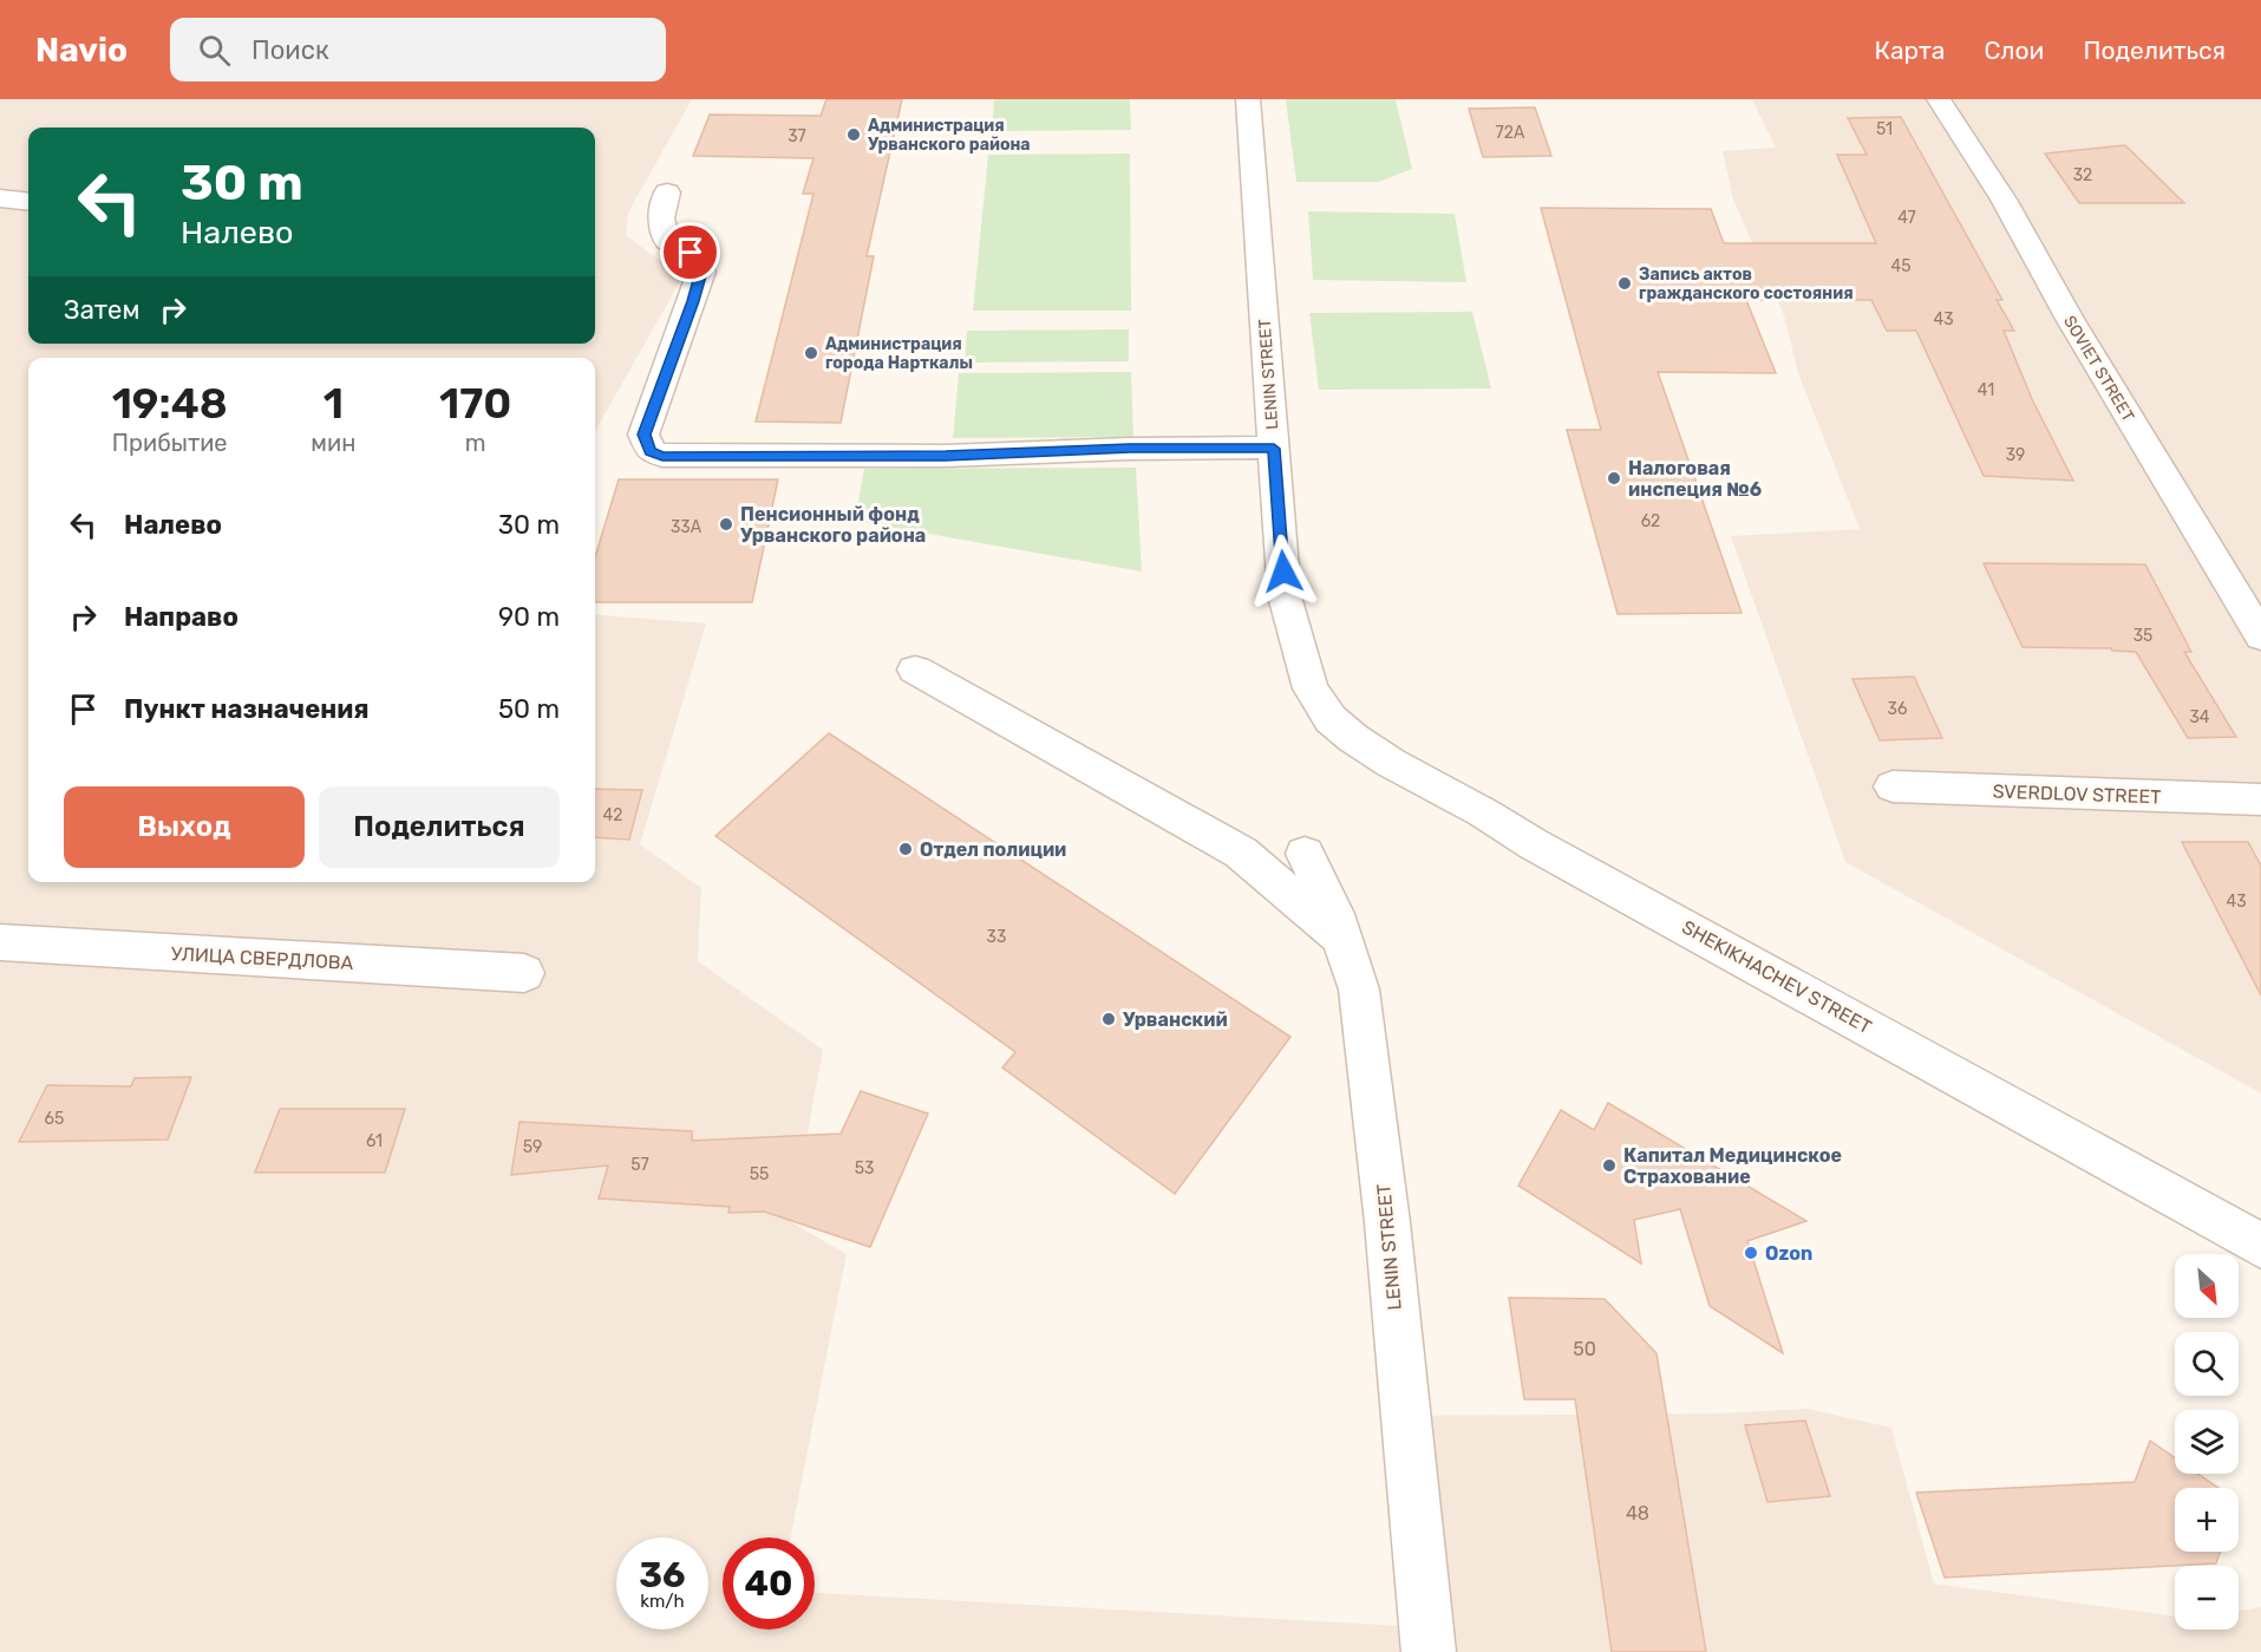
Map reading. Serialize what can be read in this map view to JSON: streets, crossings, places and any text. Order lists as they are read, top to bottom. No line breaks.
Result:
{"streets":{"street":["SOVIET STREET","LENIN STREET","SVERDLOV STREET","УЛИЦА СВЕРДЛОВА","SHEKIKHACHEV STREET"]},"crossings":[["LENIN STREET","SHEKIKHACHEV STREET"]],"places":["Администрация Урванского района","Запись актов гражданского состояния","Администрация города Нарткалы","Налоговая инспеция №6","Пенсионный фонд Урванского района","Отдел полиции","Урванский","Капитал Медицинское Страхование","Ozon"],"house_numbers":["51","72А","37","32","47","45","43","41","39","62","33А","35","36","34","42","43","33","65","61","59","57","53","55","50","48"],"north":"bottom right","page":{"header":"Navio","search":"Поиск","nav":["Карта","Слои","Поделиться"],"turn":["30 m","Налево"],"then":"Затем","eta":["19:48","Прибытие","1","мин","170","m"],"list":[{"name":"Налево","value":"30 m"},{"name":"Направо","value":"90 m"},{"name":"Пункт назначения","value":"50 m"}],"buttons":["Выход","Поделиться"],"map_buttons":["+","−"],"speed":"36 km/h","limit":"40"}}
